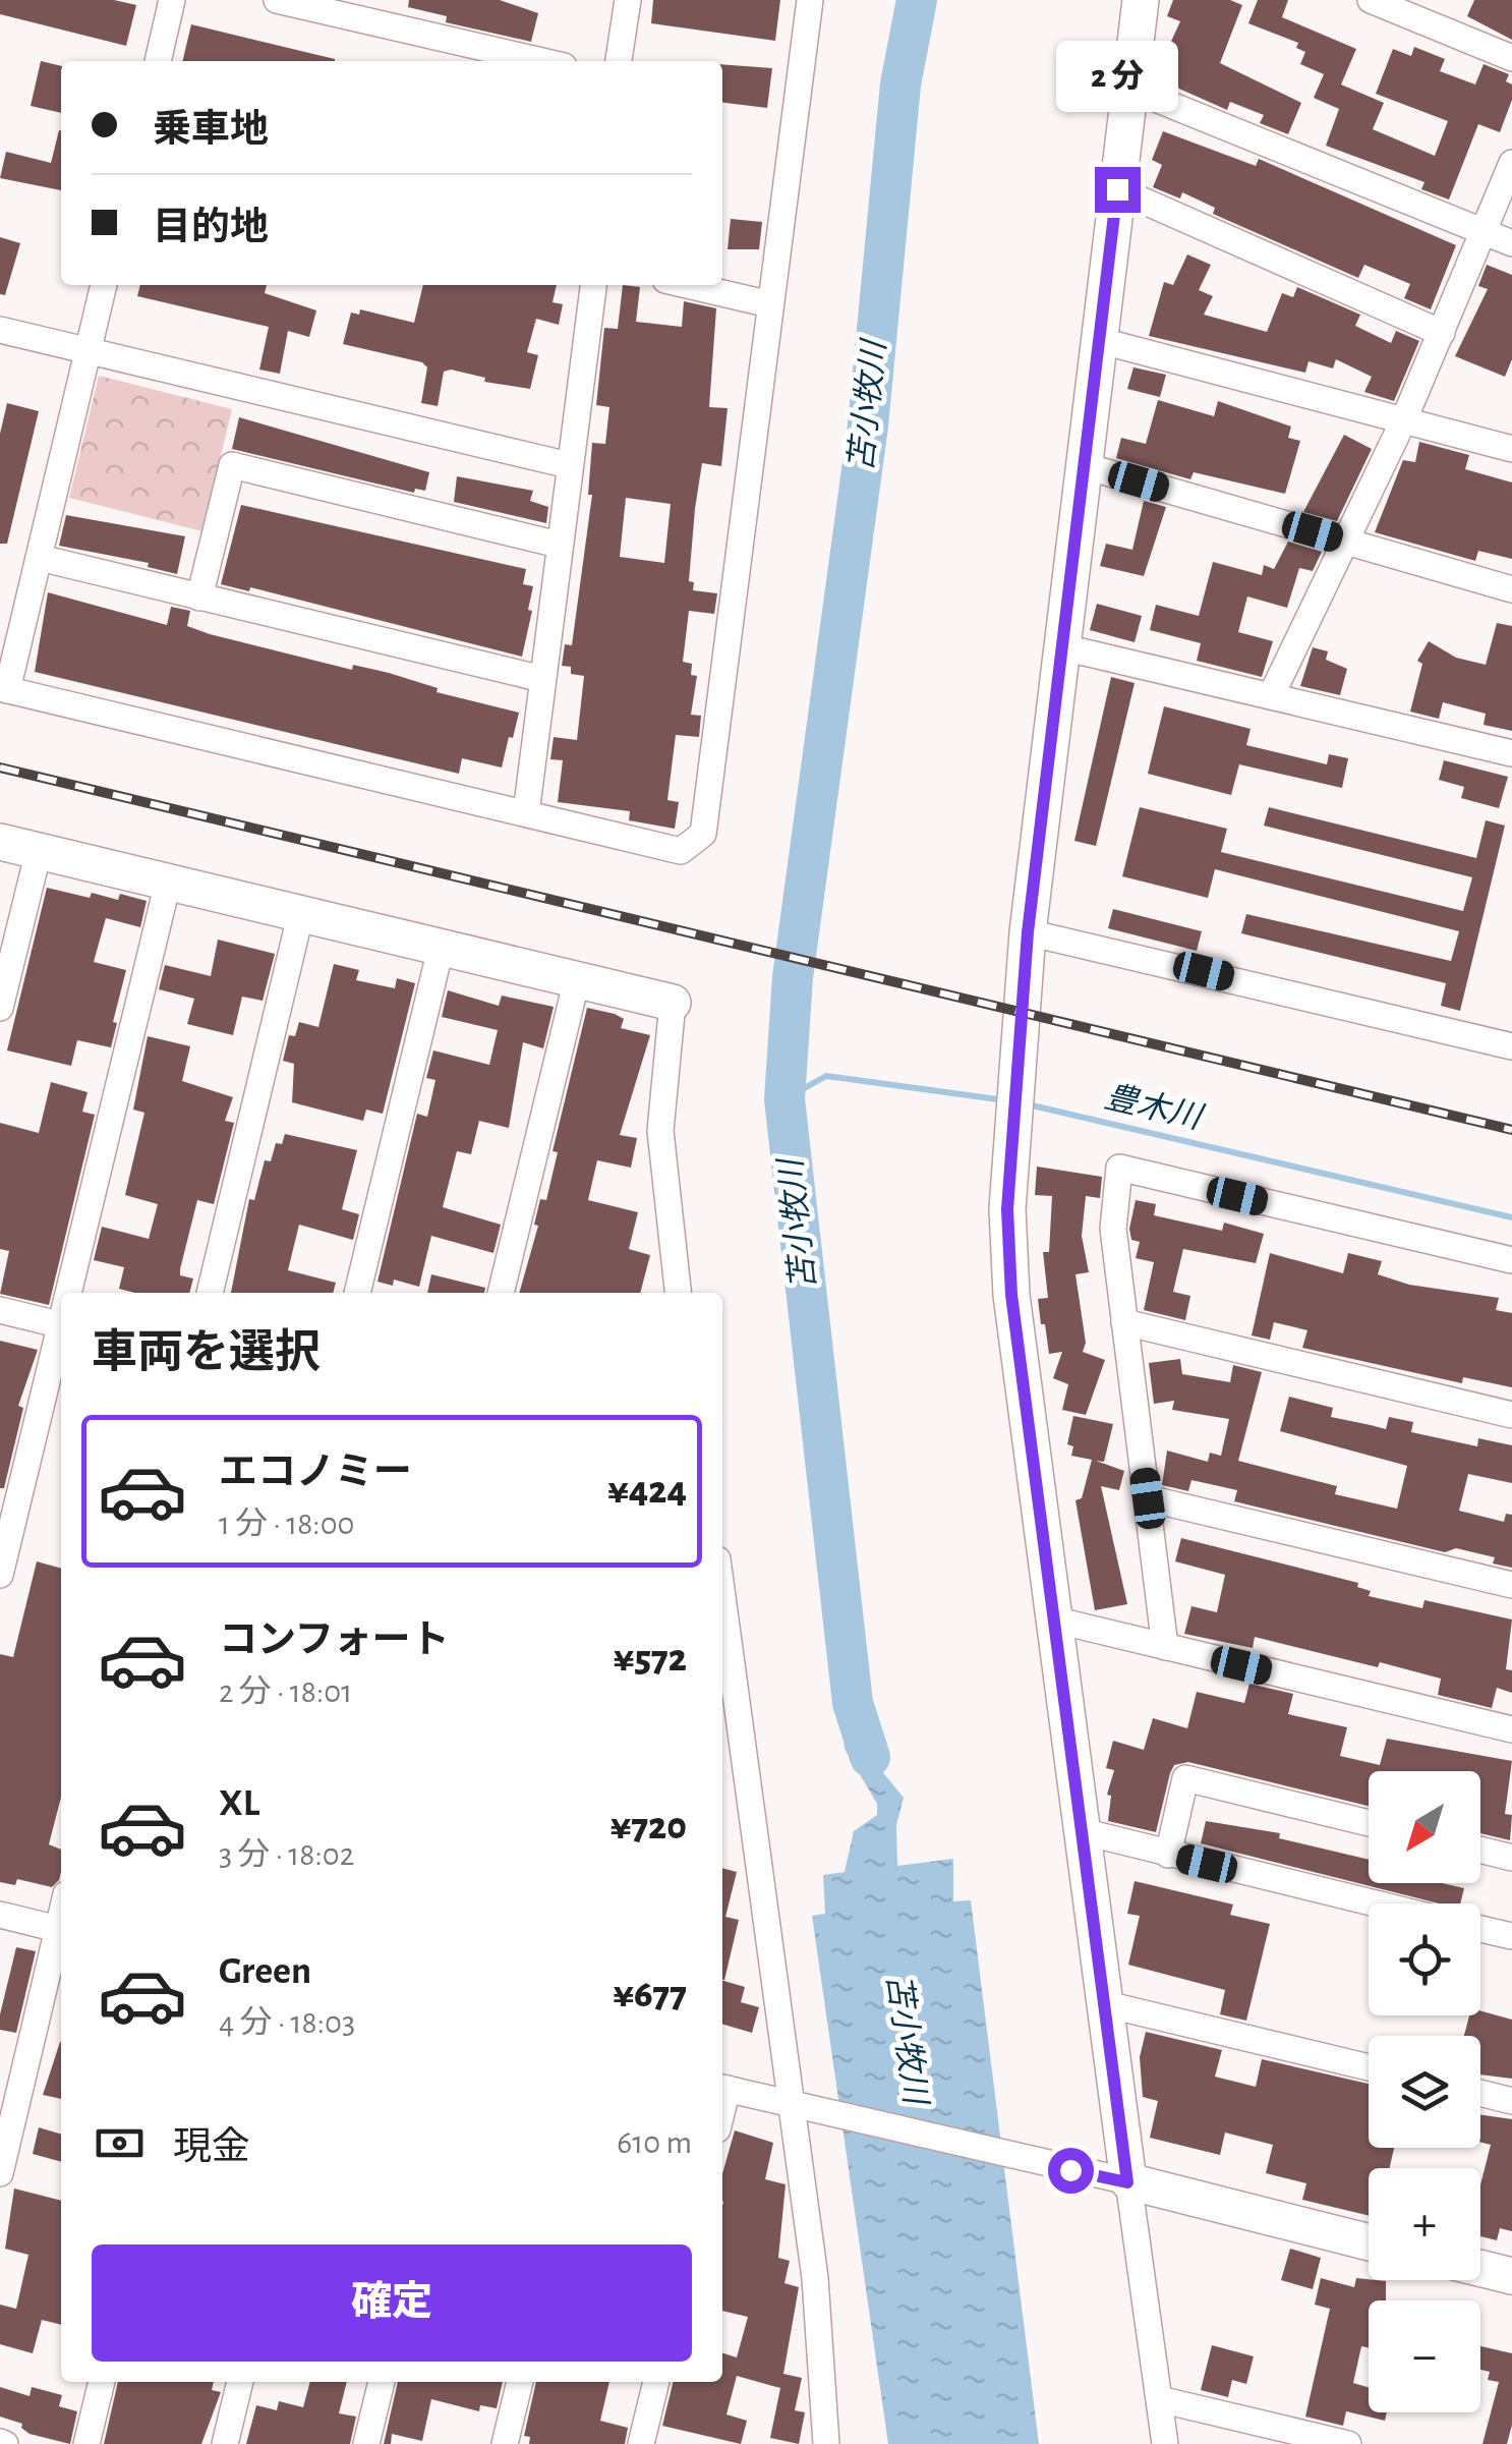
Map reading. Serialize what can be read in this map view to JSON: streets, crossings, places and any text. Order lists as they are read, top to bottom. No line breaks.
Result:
{"water":["苫小牧川","豊木川"],"north":"bottom left","page":{"bubble":"2 分","banner":["乗車地","目的地"],"heading":"車両を選択","list":[{"name":"エコノミー","note":"1 分 · 18:00","value":"¥424"},{"name":"コンフォート","note":"2 分 · 18:01","value":"¥572"},{"name":"XL","note":"3 分 · 18:02","value":"¥720"},{"name":"Green","note":"4 分 · 18:03","value":"¥677"}],"map_buttons":["+","−"],"pay":["現金","610 m"],"buttons":"確定"}}
